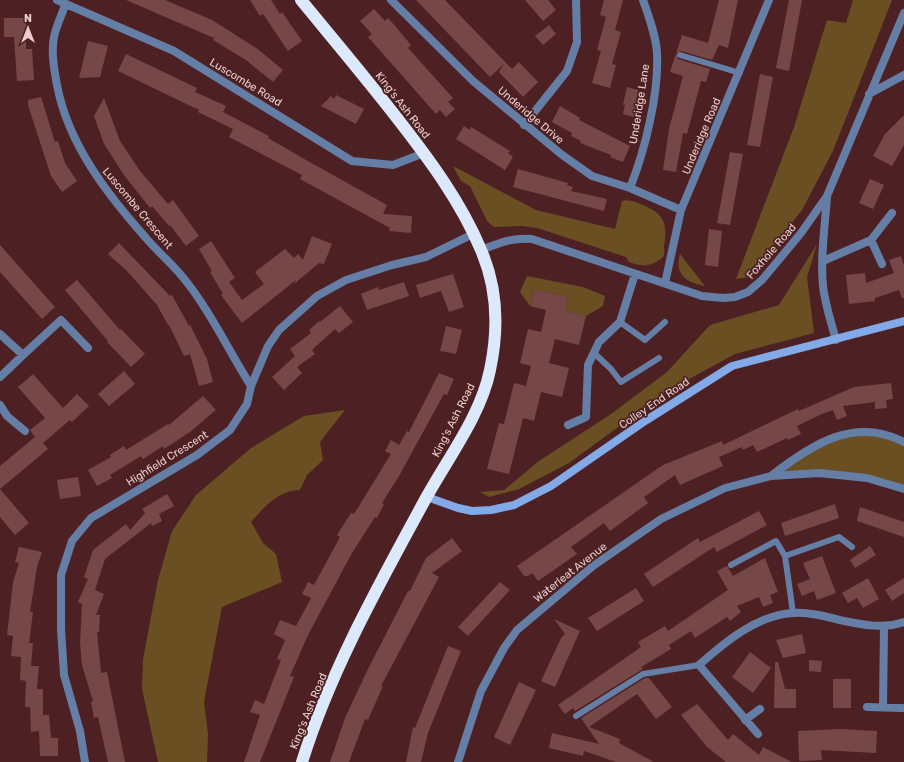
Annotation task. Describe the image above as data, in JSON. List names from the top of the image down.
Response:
{
  "streets": {
    "highway": ["King's Ash Road"],
    "street": [
      "Luscombe Road",
      "Underidge Lane",
      "Underidge Drive",
      "Underidge Road",
      "Luscombe Crescent",
      "Foxhole Road",
      "Colley End Road",
      "Highfield Crescent",
      "Waterleat Avenue"
    ]
  },
  "crossings": [
    ["Luscombe Road", "King's Ash Road"],
    ["Luscombe Road", "Luscombe Crescent"],
    ["Underidge Lane", "Underidge Drive"],
    ["King's Ash Road", "Foxhole Road"],
    ["King's Ash Road", "Colley End Road"],
    ["King's Ash Road", "Highfield Crescent"],
    ["Underidge Drive", "Underidge Road"],
    ["Underidge Road", "Foxhole Road"],
    ["Luscombe Crescent", "Highfield Crescent"]
  ],
  "north": "top"
}
